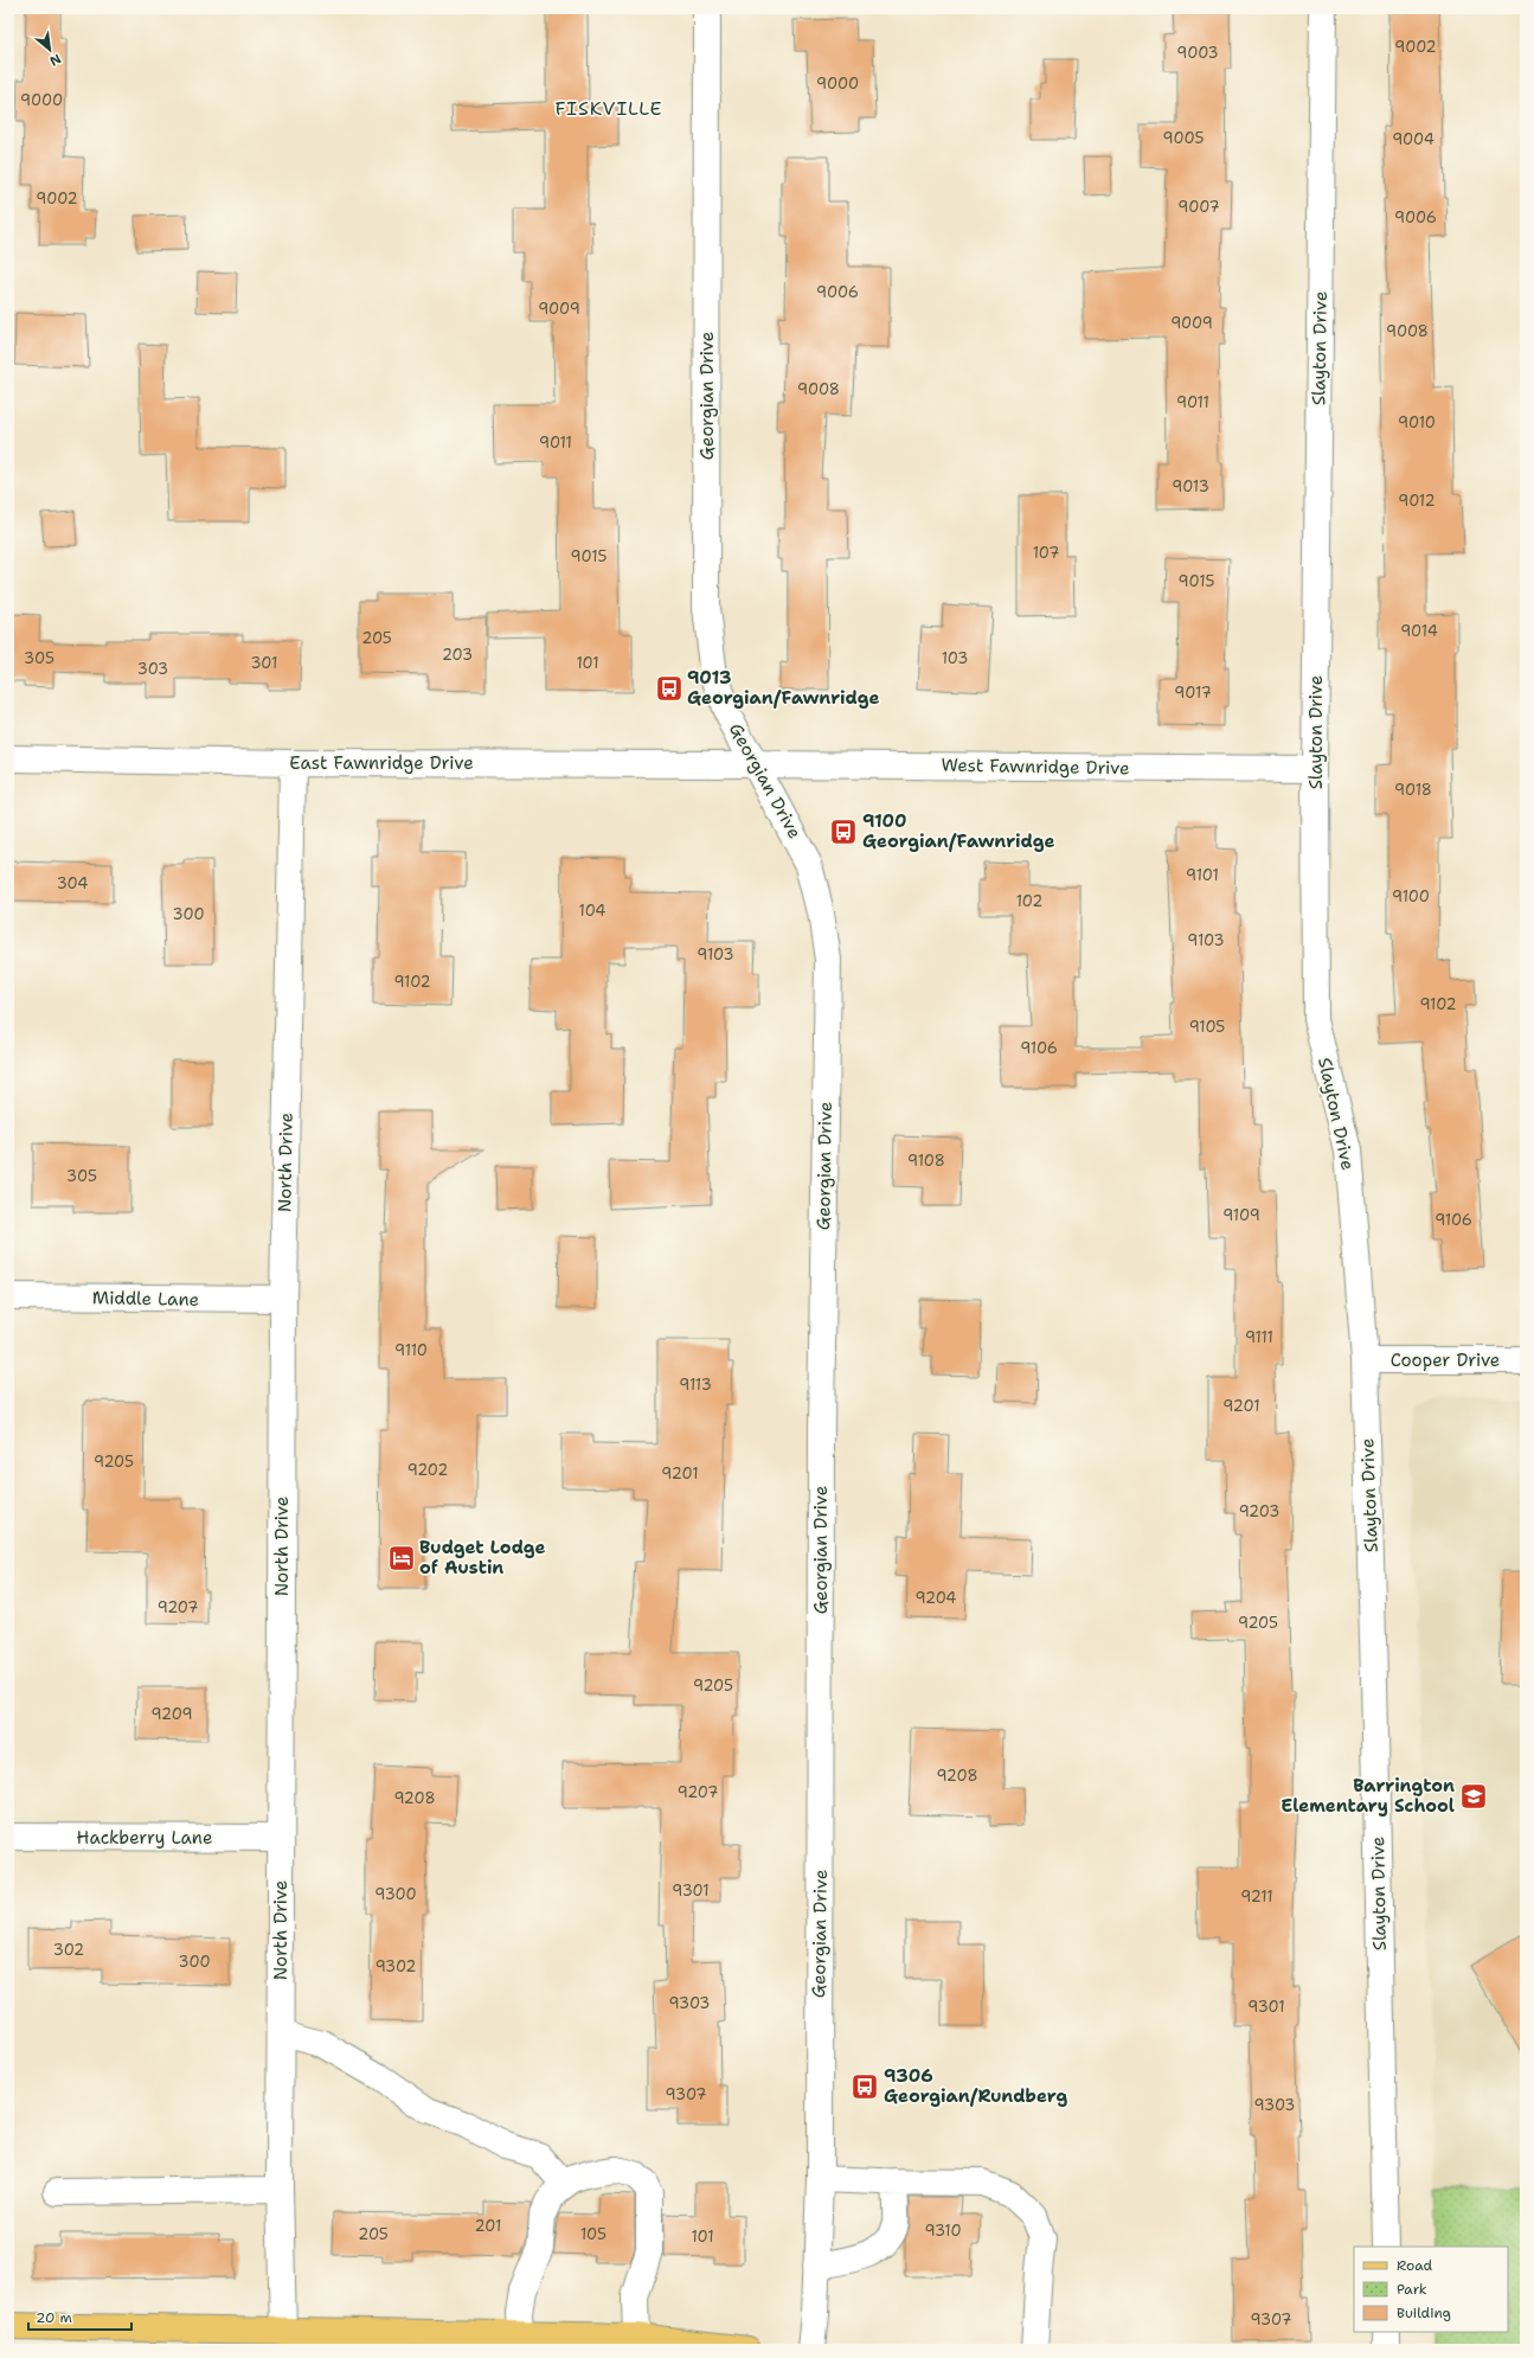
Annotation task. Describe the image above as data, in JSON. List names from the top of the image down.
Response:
{
  "streets": {
    "street": [
      "Slayton Drive",
      "Georgian Drive",
      "East Fawnridge Drive",
      "West Fawnridge Drive",
      "North Drive",
      "Middle Lane",
      "Cooper Drive",
      "Hackberry Lane"
    ]
  },
  "crossings": [
    ["Slayton Drive", "West Fawnridge Drive"],
    ["Slayton Drive", "Cooper Drive"],
    ["Georgian Drive", "East Fawnridge Drive"],
    ["Georgian Drive", "West Fawnridge Drive"],
    ["East Fawnridge Drive", "West Fawnridge Drive"],
    ["East Fawnridge Drive", "North Drive"],
    ["North Drive", "Middle Lane"],
    ["North Drive", "Hackberry Lane"]
  ],
  "districts": ["FISKVILLE"],
  "places": {
    "bus stop": ["9013 Georgian/Fawnridge", "9100 Georgian/Fawnridge", "9306 Georgian/Rundberg"],
    "hotel": ["Budget Lodge of Austin"],
    "school or university": ["Barrington Elementary School"]
  },
  "house_numbers": [
    "9002",
    "9003",
    "9000",
    "9000",
    "9005",
    "9004",
    "9002",
    "9007",
    "9006",
    "9006",
    "9009",
    "9009",
    "9008",
    "9008",
    "9011",
    "9010",
    "9011",
    "9013",
    "9012",
    "107",
    "9015",
    "9015",
    "9014",
    "205",
    "203",
    "305",
    "103",
    "301",
    "101",
    "303",
    "9017",
    "9018",
    "9101",
    "304",
    "9100",
    "102",
    "104",
    "300",
    "9103",
    "9103",
    "9102",
    "9102",
    "9105",
    "9106",
    "9108",
    "305",
    "9109",
    "9106",
    "9111",
    "9110",
    "9113",
    "9201",
    "9205",
    "9202",
    "9201",
    "9203",
    "9204",
    "9207",
    "9205",
    "9205",
    "9209",
    "9208",
    "9207",
    "9208",
    "9301",
    "9300",
    "9211",
    "302",
    "300",
    "9302",
    "9303",
    "9301",
    "9307",
    "9303",
    "201",
    "9310",
    "205",
    "105",
    "101",
    "9307"
  ],
  "legend": ["Road", "Park", "Building"],
  "scale_bar": "20 m",
  "north": "bottom right"
}
